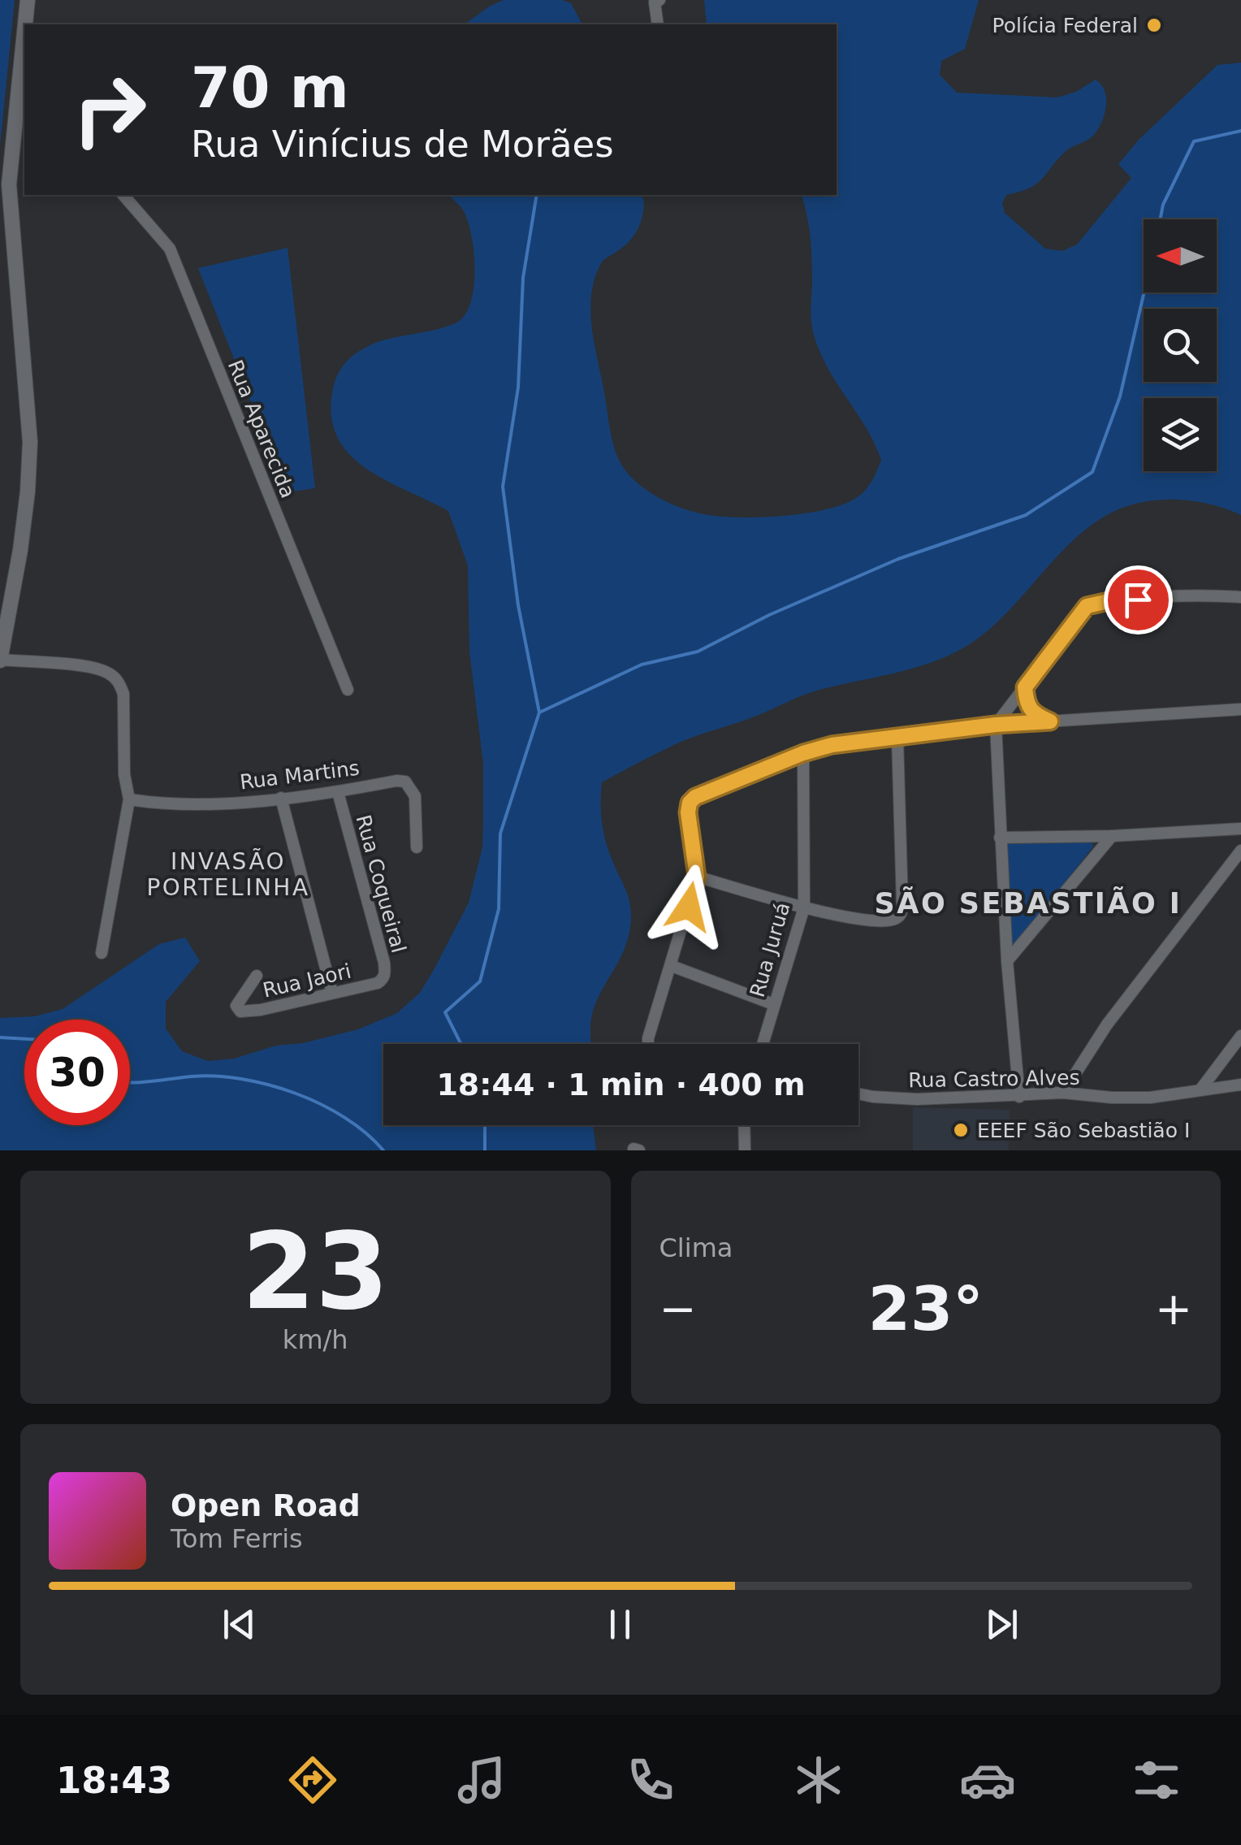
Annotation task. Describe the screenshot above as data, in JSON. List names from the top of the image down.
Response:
{
  "streets": {
    "street": [
      "Rua Aparecida",
      "Rua Martins",
      "Rua Coqueiral",
      "Rua Juruá",
      "Rua Jaori",
      "Rua Castro Alves"
    ]
  },
  "crossings": [
    ["Rua Martins", "Rua Coqueiral"],
    ["Rua Coqueiral", "Rua Jaori"]
  ],
  "districts": ["INVASÃO PORTELINHA", "SÃO SEBASTIÃO I"],
  "places": ["Polícia Federal", "EEEF São Sebastião I"],
  "north": "left",
  "page": {
    "turn": ["70 m", "Rua Vinícius de Morães"],
    "limit": "30",
    "trip": "18:44 · 1 min · 400 m",
    "tile": [
      ["23", "km/h"],
      "Clima"
    ],
    "heat": ["−", "23°", "+"],
    "song": ["Open Road", "Tom Ferris"],
    "tabs": "18:43"
  }
}
